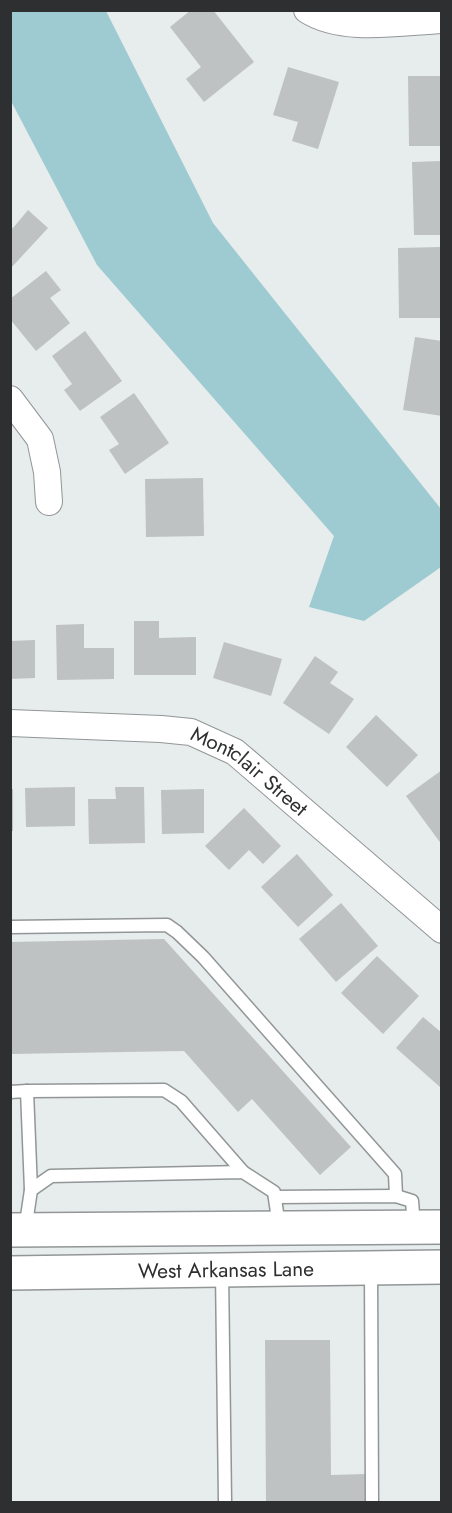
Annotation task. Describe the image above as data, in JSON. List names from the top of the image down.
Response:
{
  "streets": {
    "main road": ["West Arkansas Lane"],
    "street": ["Montclair Street"]
  }
}
